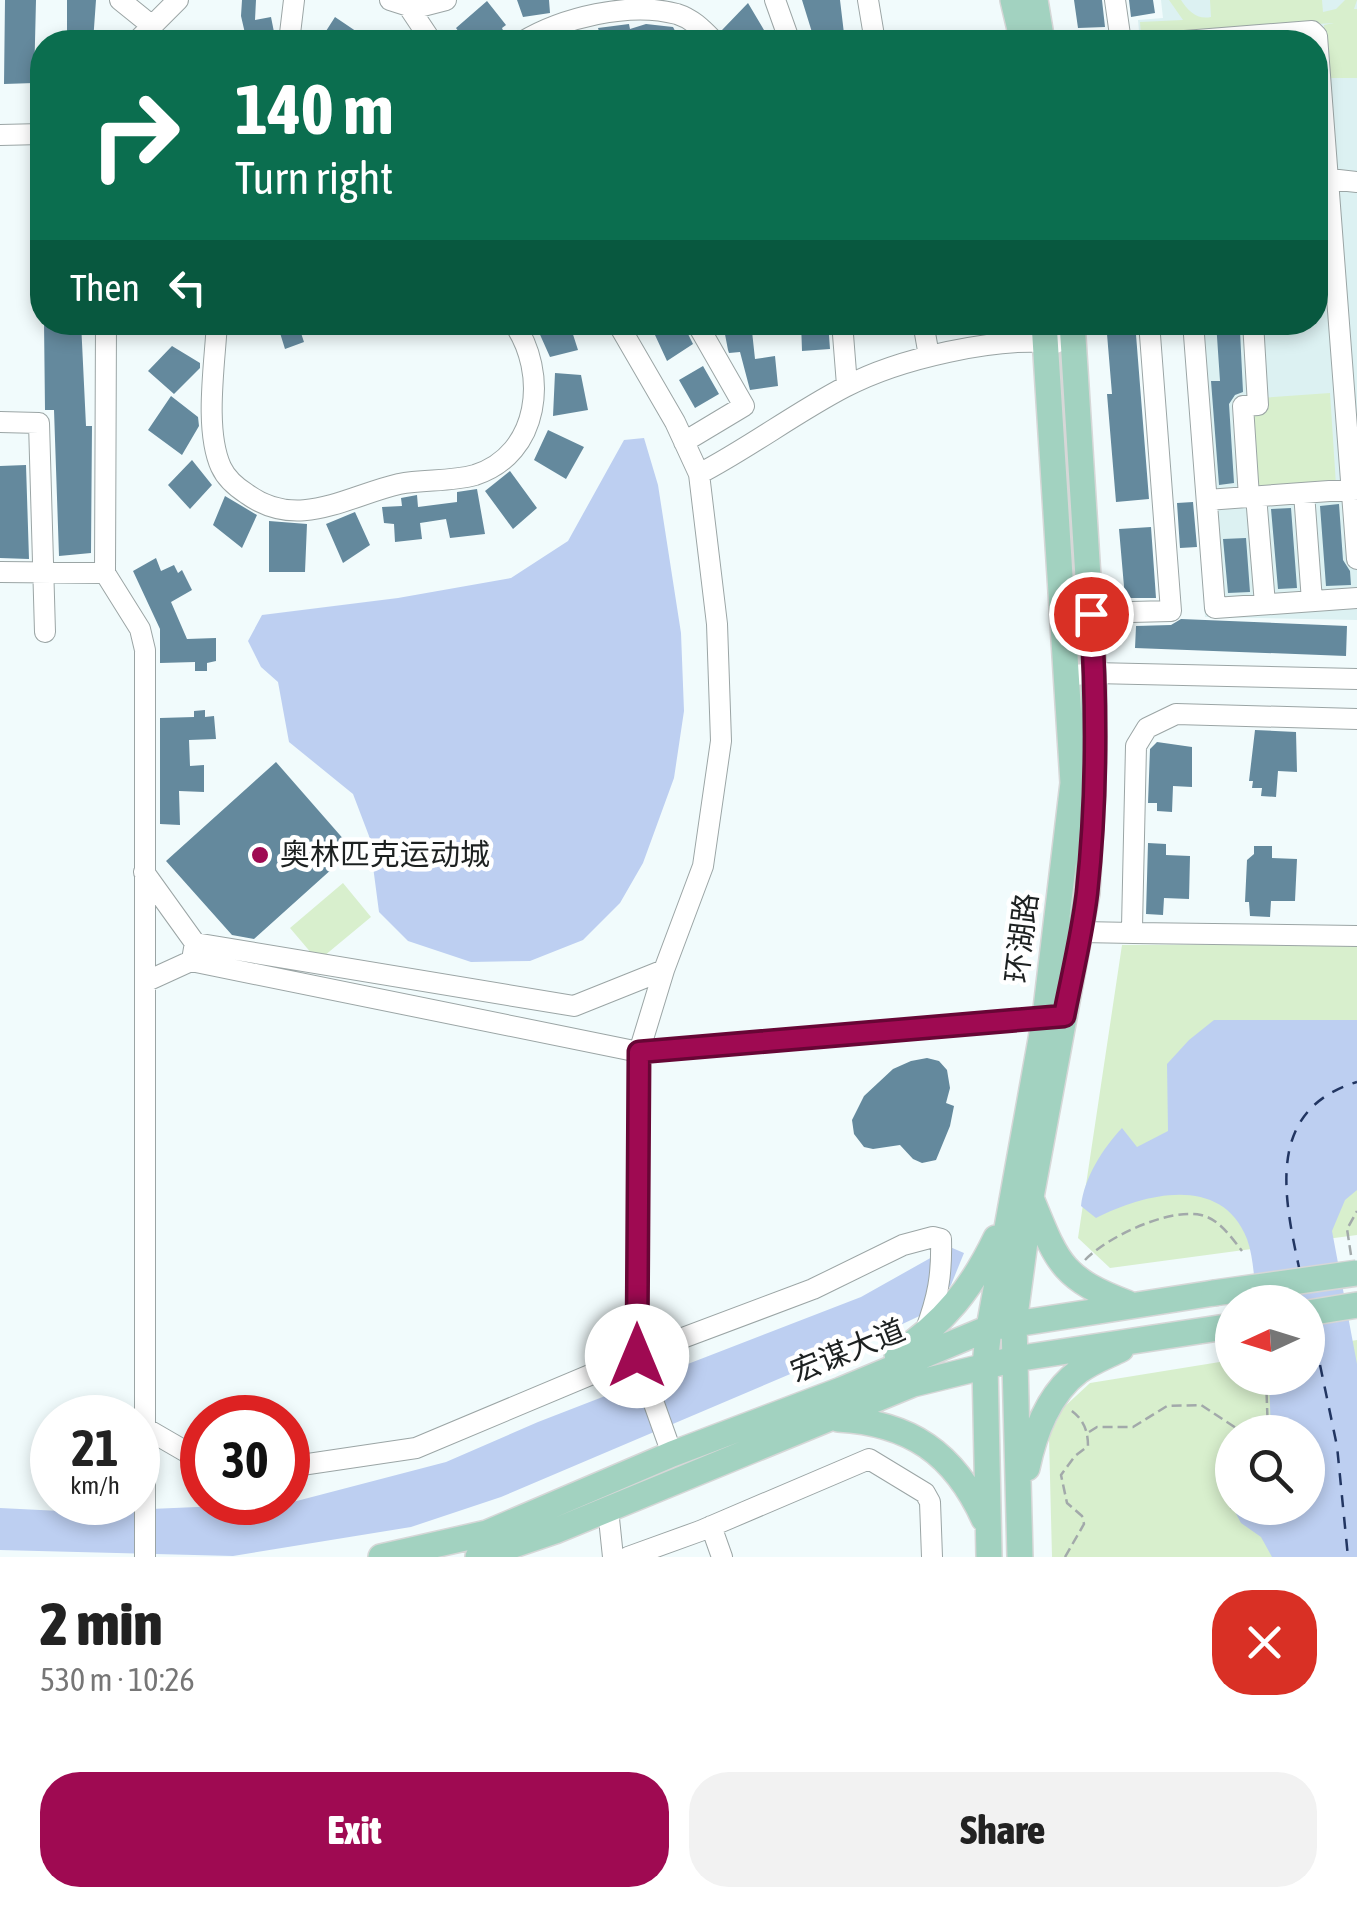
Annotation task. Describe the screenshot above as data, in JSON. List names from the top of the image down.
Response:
{
  "streets": {
    "main road": ["环湖路", "宏谋大道"]
  },
  "crossings": [
    ["环湖路", "宏谋大道"]
  ],
  "places": ["奥林匹克运动城"],
  "north": "left",
  "page": {
    "turn": ["140 m", "Turn right"],
    "then": "Then",
    "speed": "21 km/h",
    "limit": "30",
    "heading": ["2 min", "530 m · 10:26"],
    "buttons": ["Exit", "Share"]
  }
}
